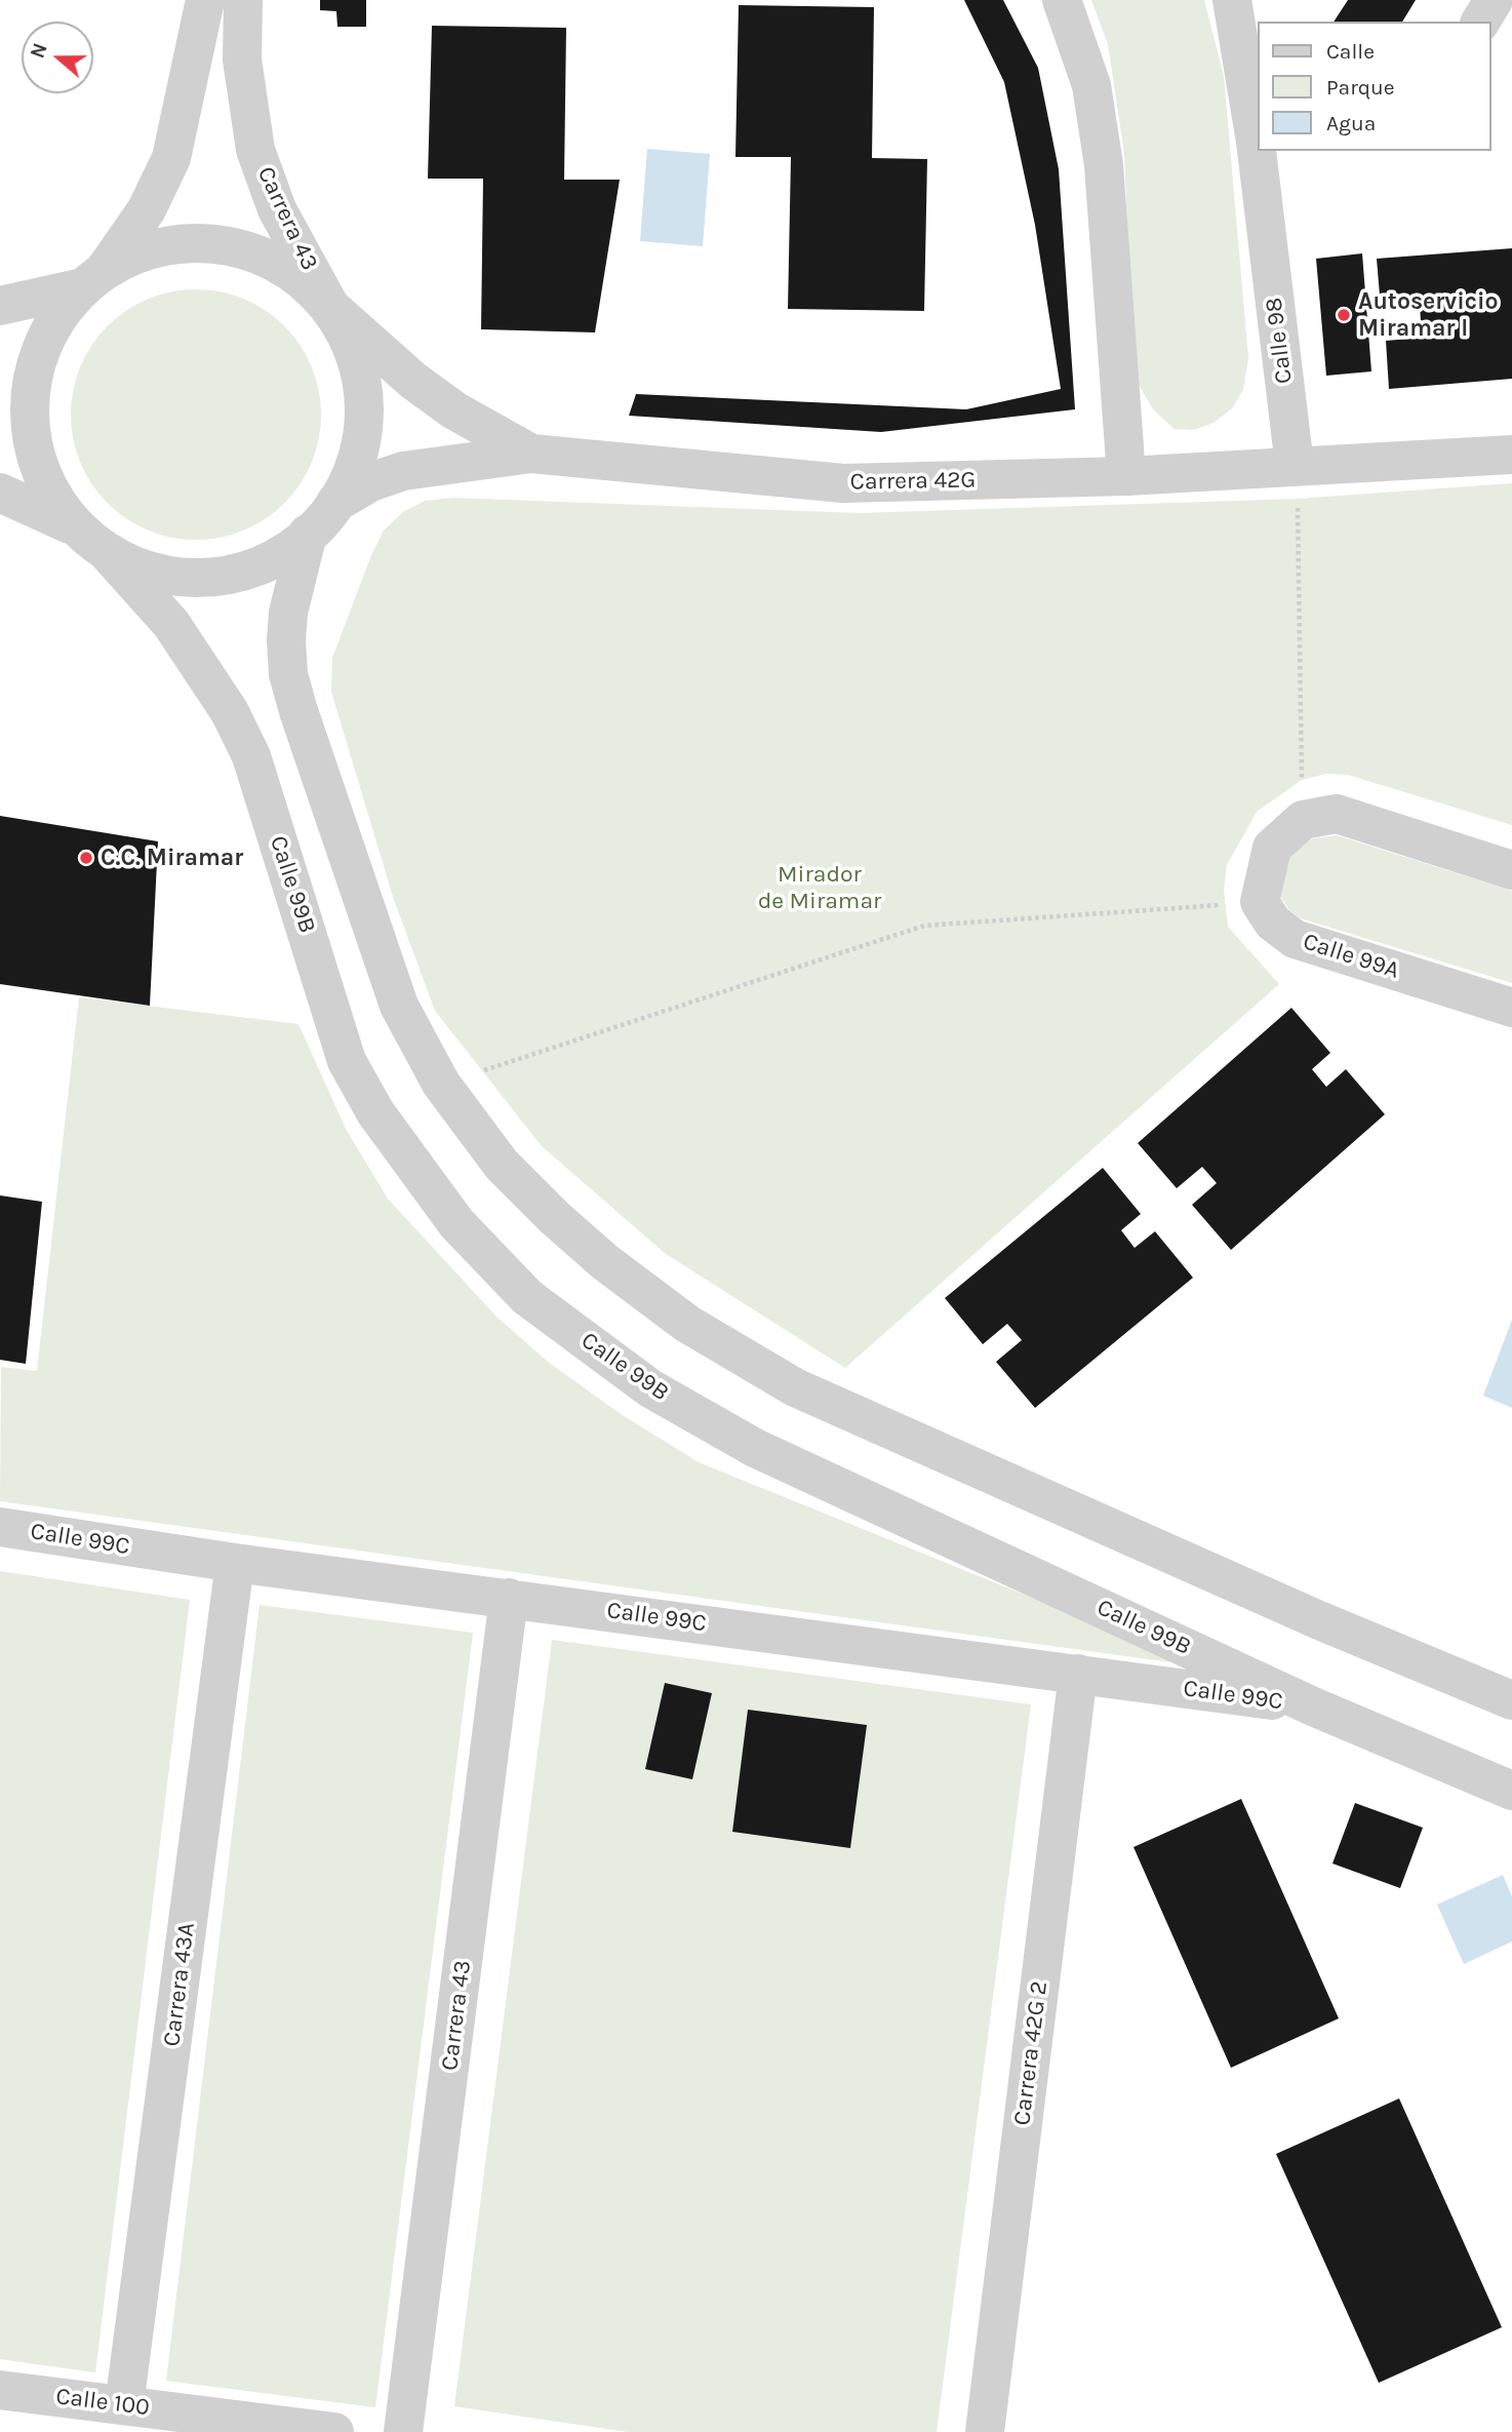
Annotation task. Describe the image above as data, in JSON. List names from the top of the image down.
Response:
{
  "streets": {
    "street": [
      "Carrera 43",
      "Calle 98",
      "Carrera 42G",
      "Calle 99B",
      "Calle 99A",
      "Calle 99C",
      "Carrera 43A",
      "Carrera 42G 2",
      "Calle 100"
    ]
  },
  "crossings": [
    ["Carrera 43", "Carrera 42G"],
    ["Carrera 43", "Calle 99C"],
    ["Calle 98", "Carrera 42G"],
    ["Calle 99B", "Calle 99C"],
    ["Calle 99C", "Carrera 43A"],
    ["Calle 99C", "Carrera 42G 2"],
    ["Carrera 43A", "Calle 100"]
  ],
  "parks": ["Mirador de Miramar"],
  "places": ["Autoservicio Miramar I", "C.C. Miramar"],
  "legend": ["Calle", "Parque", "Agua"],
  "north": "left"
}
